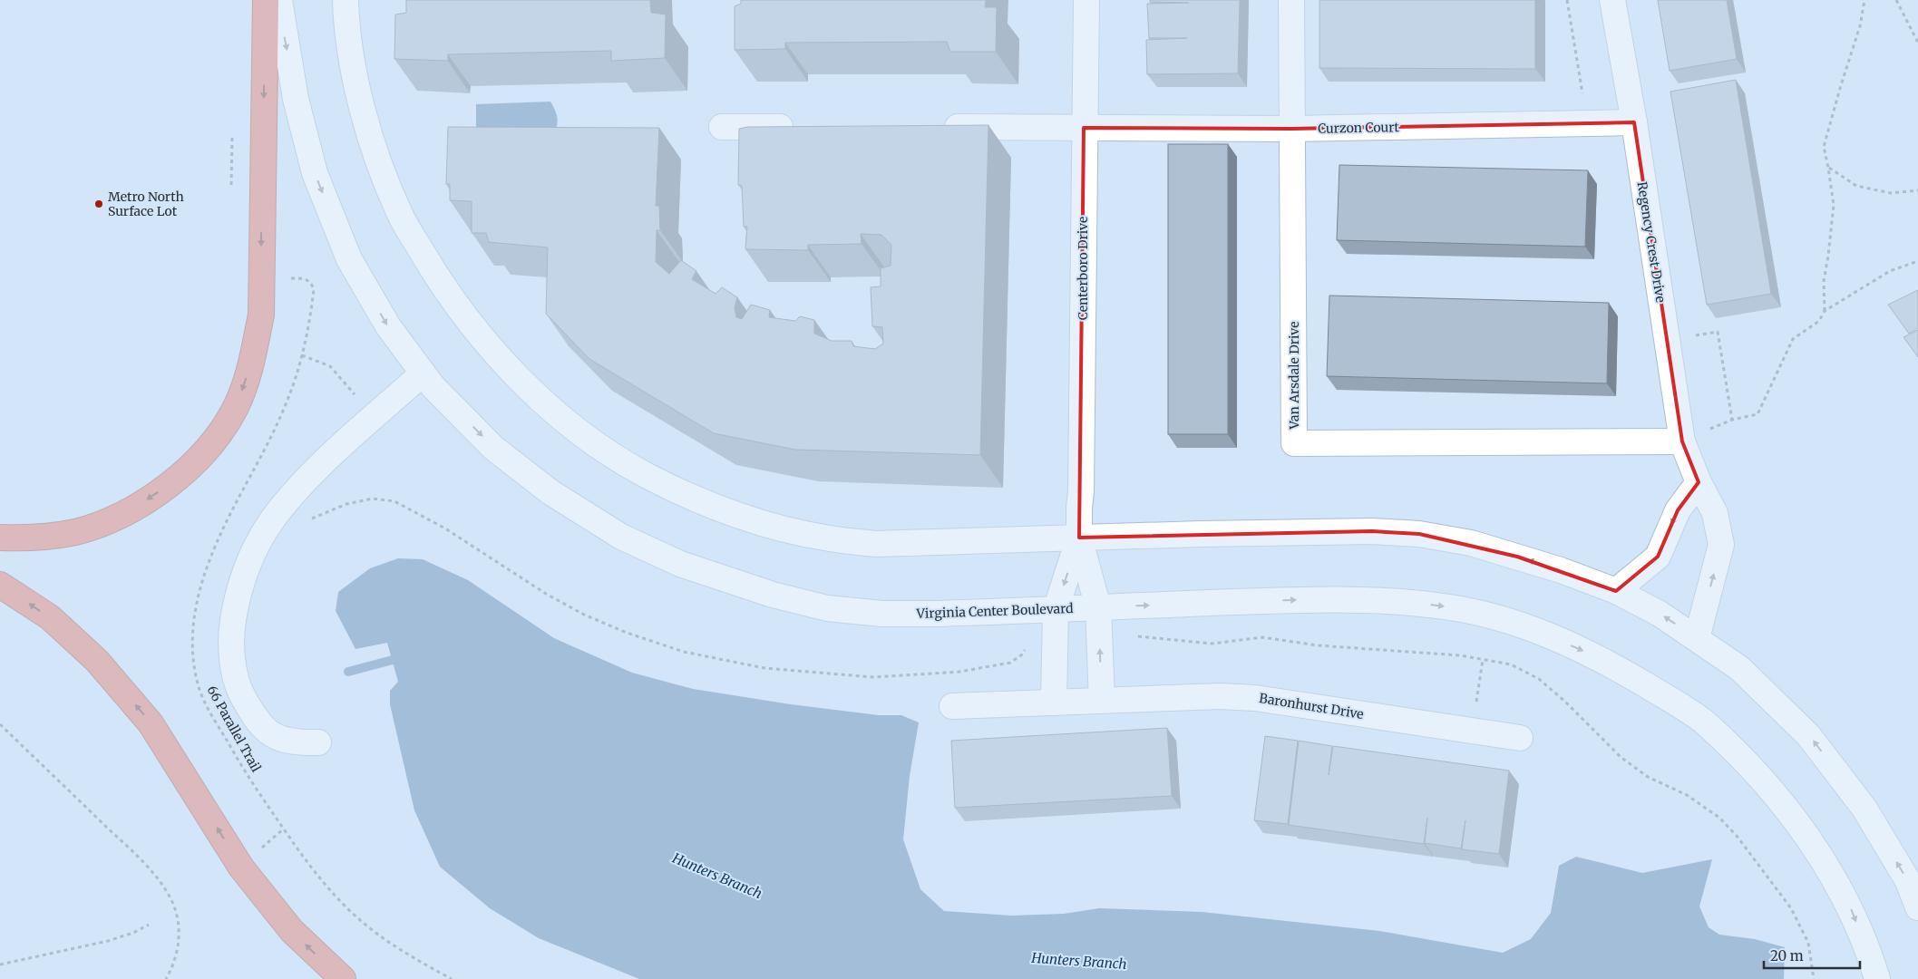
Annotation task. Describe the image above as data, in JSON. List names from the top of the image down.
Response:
{
  "streets": {
    "street": [
      "Curzon Court",
      "Regency Crest Drive",
      "Centerboro Drive",
      "Van Arsdale Drive",
      "Virginia Center Boulevard",
      "Baronhurst Drive"
    ],
    "path": ["66 Parallel Trail"]
  },
  "crossings": [
    ["Curzon Court", "Regency Crest Drive"],
    ["Curzon Court", "Centerboro Drive"],
    ["Curzon Court", "Van Arsdale Drive"],
    ["Regency Crest Drive", "Van Arsdale Drive"]
  ],
  "one_way": ["Virginia Center Boulevard"],
  "water": ["Hunters Branch"],
  "places": ["Metro North Surface Lot"],
  "scale_bar": "20 m"
}
